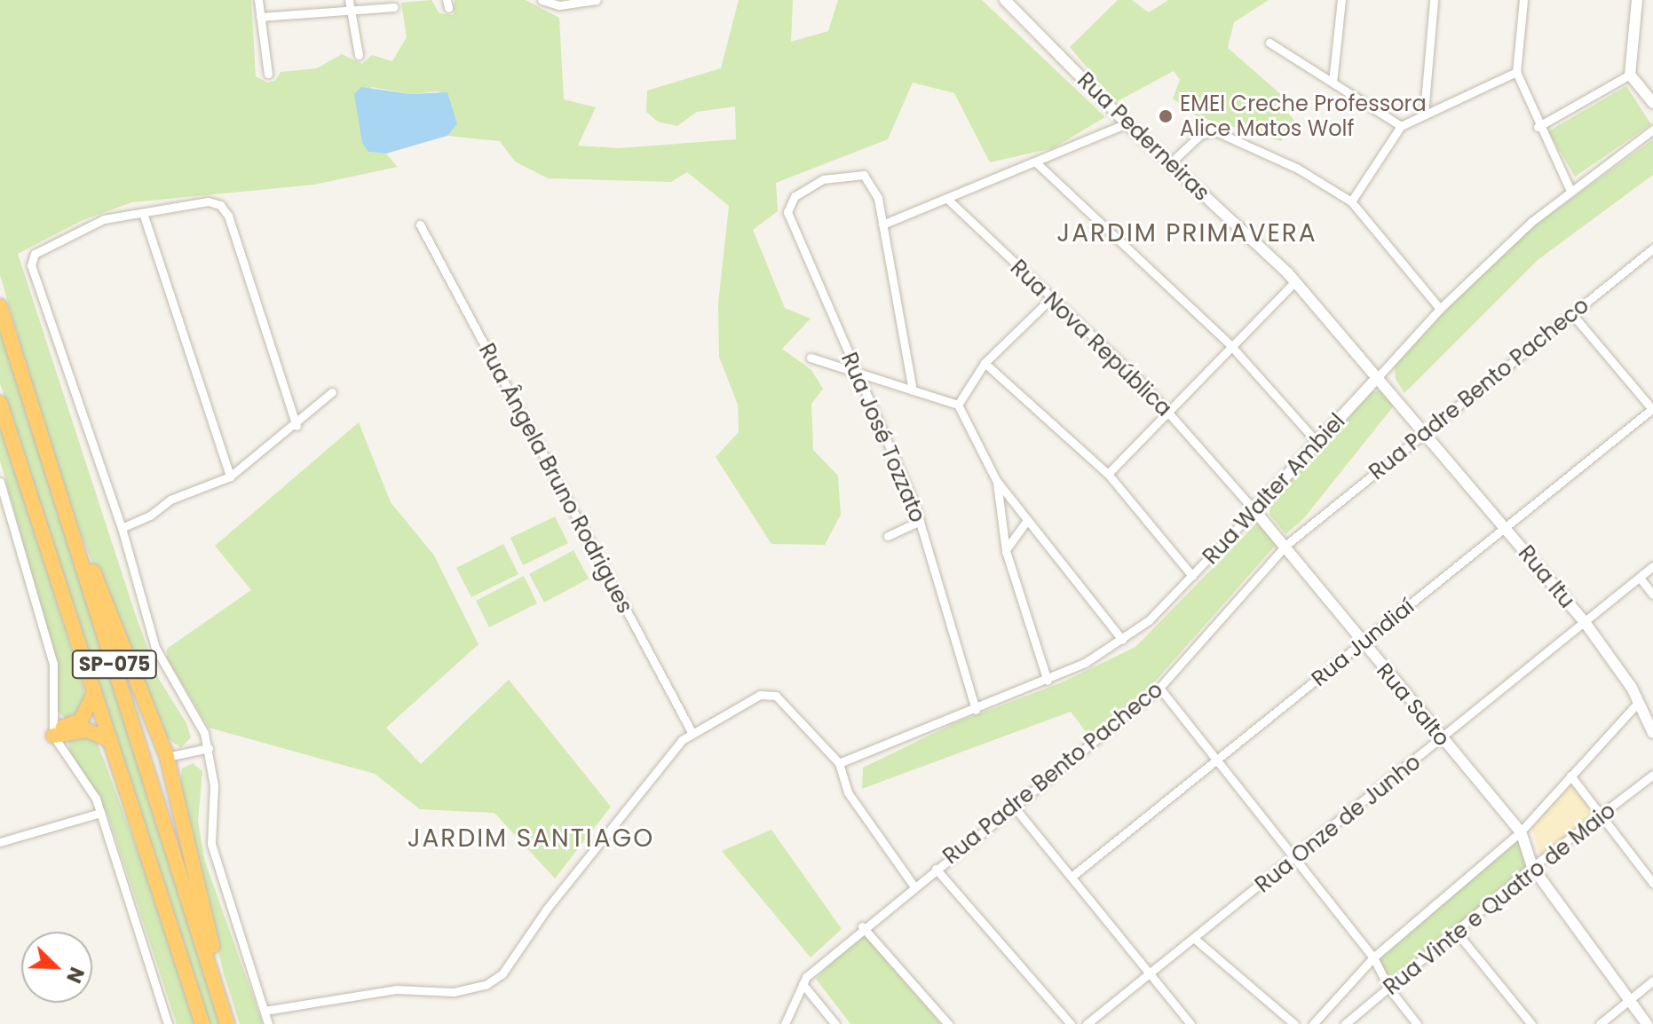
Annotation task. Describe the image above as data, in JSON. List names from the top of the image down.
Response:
{
  "streets": {
    "highway": ["SP-075"],
    "street": [
      "Rua Pederneiras",
      "Rua Nova República",
      "Rua Padre Bento Pacheco",
      "Rua José Tozzato",
      "Rua Ângela Bruno Rodrigues",
      "Rua Walter Ambiel",
      "Rua Itu",
      "Rua Jundiaí",
      "Rua Salto",
      "Rua Onze de Junho",
      "Rua Vinte e Quatro de Maio"
    ]
  },
  "crossings": [
    ["Rua Pederneiras", "Rua Padre Bento Pacheco"],
    ["Rua Pederneiras", "Rua Walter Ambiel"],
    ["Rua Pederneiras", "Rua Itu"],
    ["Rua Nova República", "Rua Padre Bento Pacheco"],
    ["Rua Nova República", "Rua Walter Ambiel"],
    ["Rua Nova República", "Rua Salto"],
    ["Rua Padre Bento Pacheco", "Rua Itu"],
    ["Rua Padre Bento Pacheco", "Rua Salto"],
    ["Rua José Tozzato", "Rua Walter Ambiel"],
    ["Rua Itu", "Rua Jundiaí"],
    ["Rua Itu", "Rua Onze de Junho"],
    ["Rua Itu", "Rua Vinte e Quatro de Maio"],
    ["Rua Jundiaí", "Rua Salto"],
    ["Rua Salto", "Rua Onze de Junho"],
    ["Rua Salto", "Rua Vinte e Quatro de Maio"]
  ],
  "districts": ["JARDIM PRIMAVERA", "JARDIM SANTIAGO"],
  "places": ["EMEI Creche Professora Alice Matos Wolf"],
  "north": "bottom right"
}
